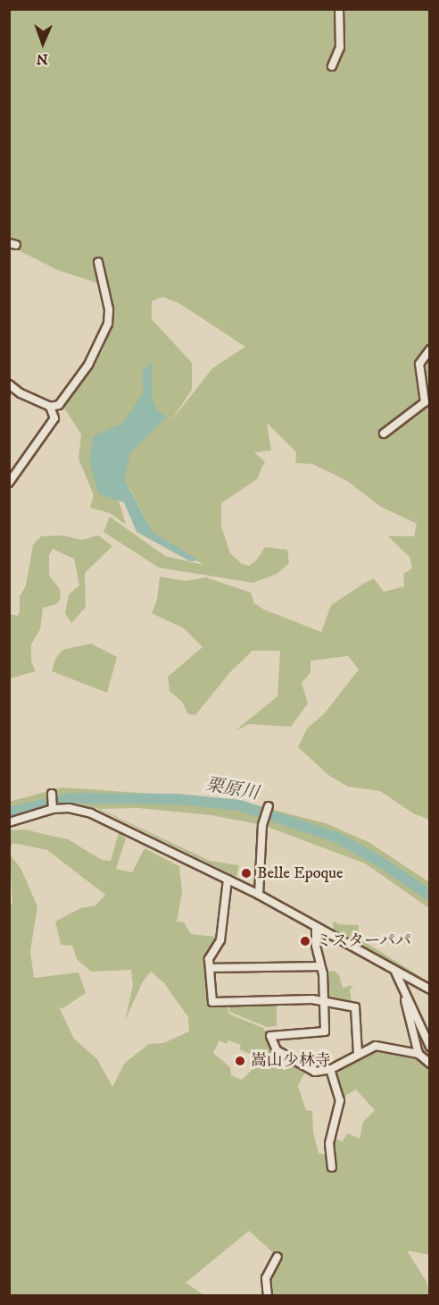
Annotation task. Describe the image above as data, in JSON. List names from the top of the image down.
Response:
{
  "water": ["栗原川"],
  "places": ["Belle Epoque", "ミスターパパ", "嵩山少林寺"],
  "north": "bottom"
}
